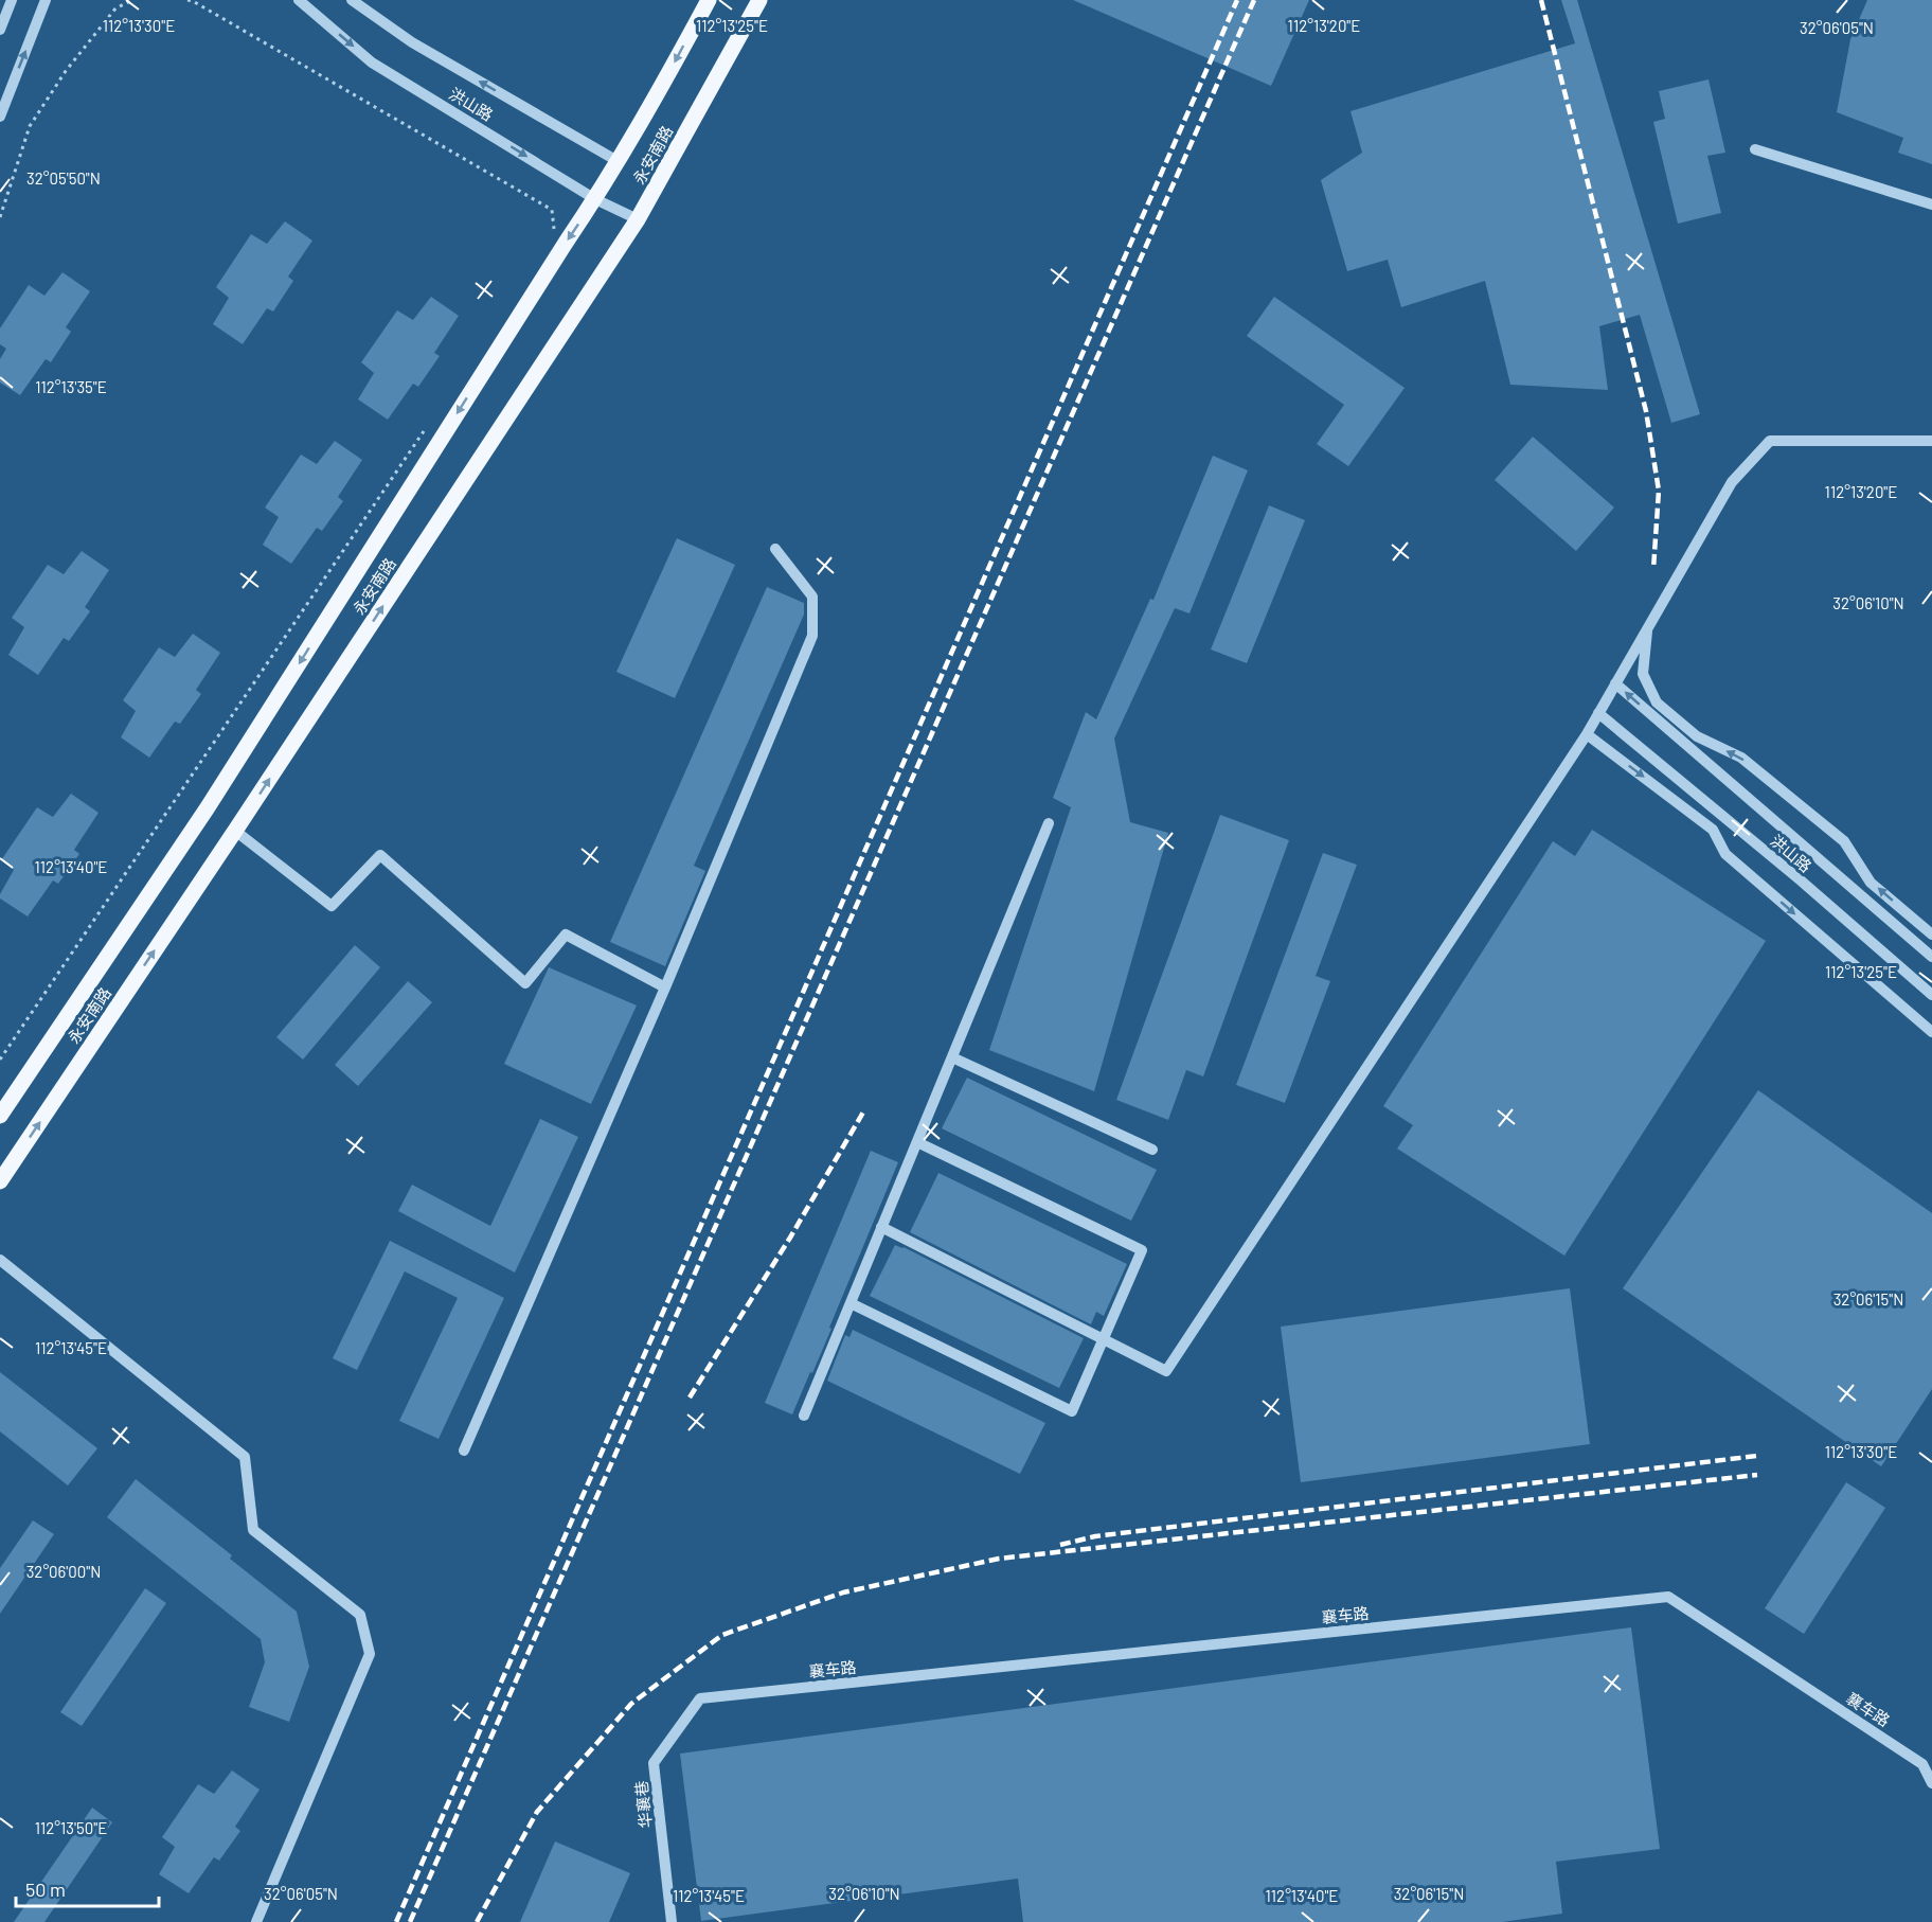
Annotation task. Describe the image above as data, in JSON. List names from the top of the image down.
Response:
{
  "streets": {
    "main road": ["永安南路"],
    "street": ["洪山路", "襄车路", "华襄巷"]
  },
  "crossings": [
    ["洪山路", "永安南路"],
    ["襄车路", "华襄巷"]
  ],
  "scale_bar": "50 m",
  "coordinates": [
    "112°13'20\"E",
    "112°13'30\"E",
    "112°13'25\"E",
    "32°06'05\"N",
    "32°05'50\"N",
    "112°13'35\"E",
    "32°06'10\"N",
    "112°13'40\"E",
    "32°06'15\"N",
    "112°13'45\"E",
    "32°06'00\"N",
    "112°13'50\"E"
  ]
}
